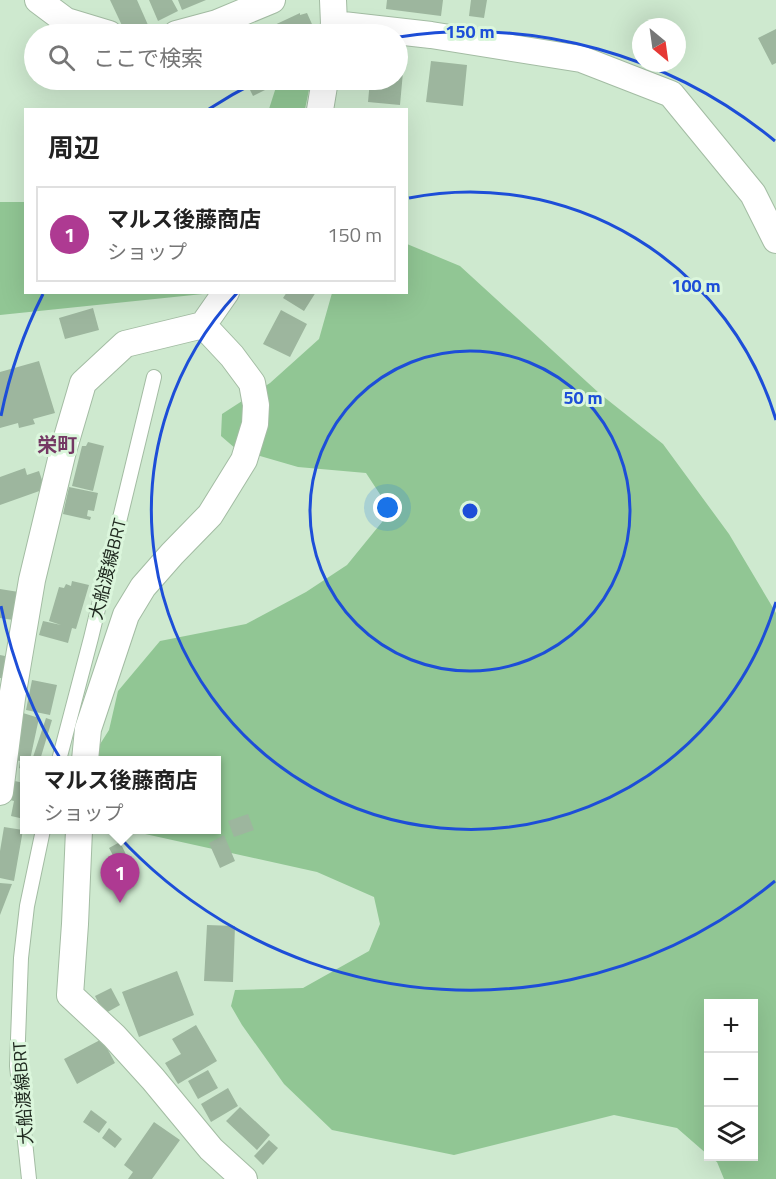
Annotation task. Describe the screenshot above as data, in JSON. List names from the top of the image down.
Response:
{
  "streets": {
    "lane": ["大船渡線BRT"]
  },
  "districts": ["栄町"],
  "north": "bottom right",
  "page": {
    "search": "ここで検索",
    "heading": "周辺",
    "list": [
      {
        "mark": "1",
        "name": "マルス後藤商店",
        "note": "ショップ",
        "value": "150 m"
      }
    ],
    "popup": ["マルス後藤商店", "ショップ"],
    "pins": "1",
    "map_buttons": ["+", "−"]
  },
  "rings": ["150 m", "100 m", "50 m"]
}
